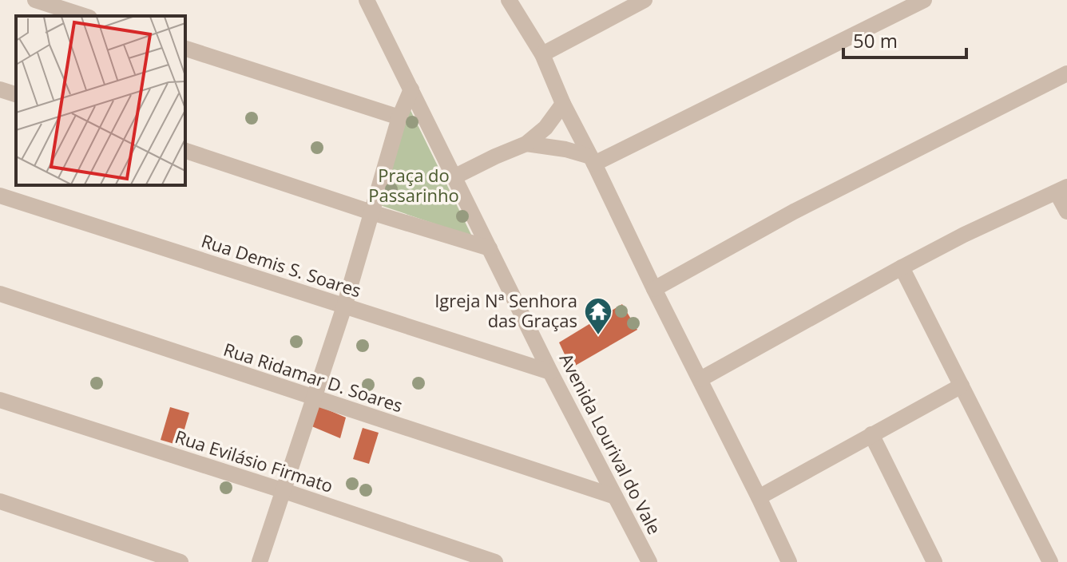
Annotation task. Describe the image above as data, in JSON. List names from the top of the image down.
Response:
{
  "streets": {
    "street": [
      "Rua Demis S. Soares",
      "Rua Ridamar D. Soares",
      "Avenida Lourival do Vale",
      "Rua Evilásio Firmato"
    ]
  },
  "crossings": [
    ["Rua Demis S. Soares", "Avenida Lourival do Vale"],
    ["Rua Ridamar D. Soares", "Avenida Lourival do Vale"]
  ],
  "parks": ["Praça do Passarinho"],
  "places": {
    "temple": ["Igreja Nª Senhora das Graças"]
  },
  "scale_bar": "50 m"
}
